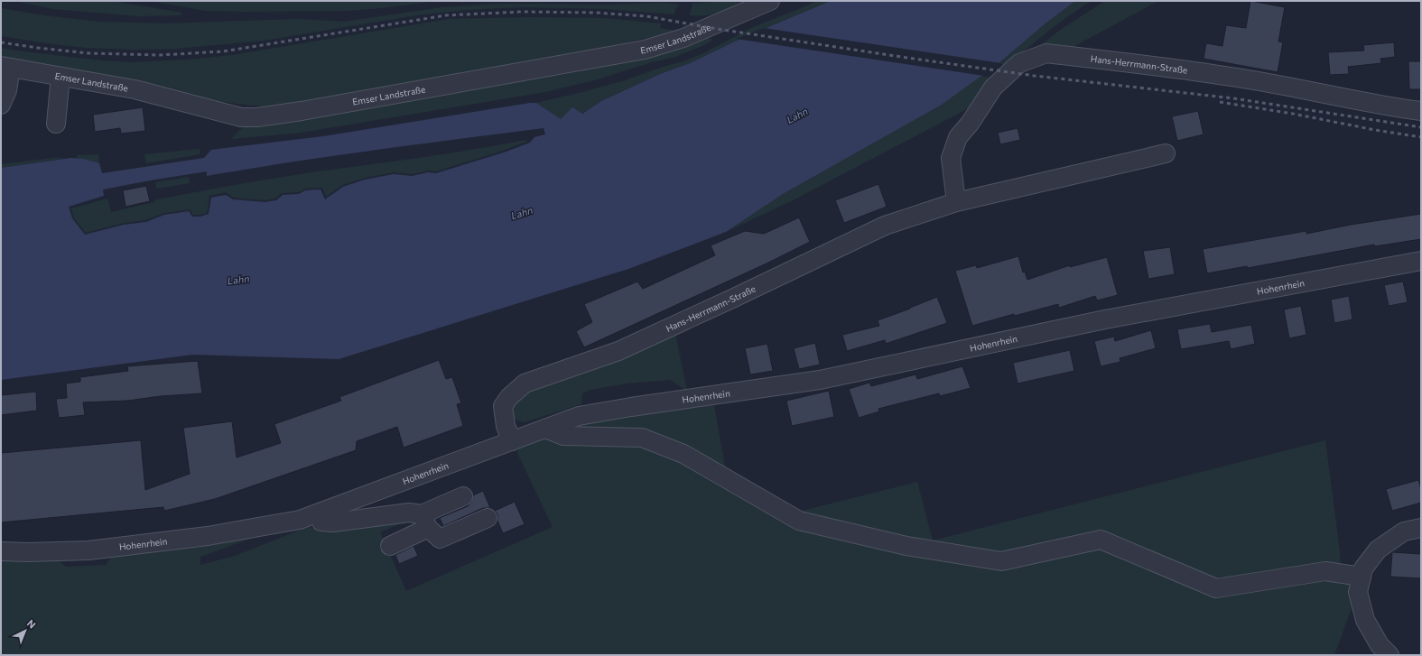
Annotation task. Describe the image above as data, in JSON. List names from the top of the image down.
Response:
{
  "streets": {
    "street": ["Emser Landstraße", "Hans-Herrmann-Straße", "Hohenrhein"]
  },
  "crossings": [
    ["Hans-Herrmann-Straße", "Hohenrhein"]
  ],
  "water": ["Lahn"],
  "north": "top right"
}
